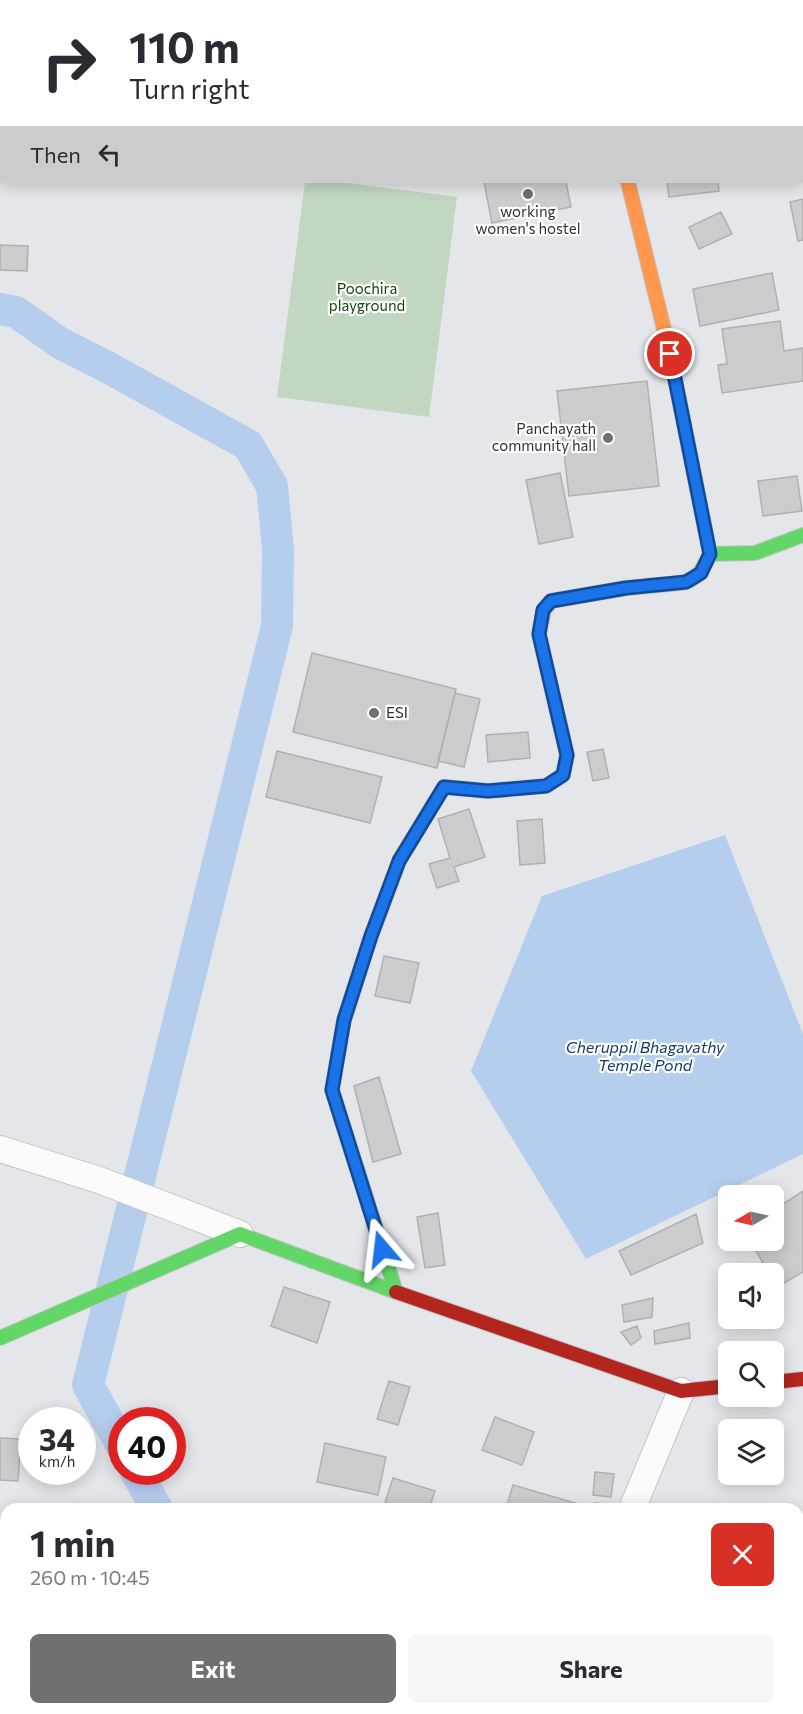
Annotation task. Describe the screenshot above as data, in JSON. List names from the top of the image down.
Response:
{
  "water": ["Cheruppil Bhagavathy Temple Pond"],
  "parks": ["Poochira playground"],
  "places": ["working women's hostel", "Panchayath community hall", "ESI"],
  "north": "left",
  "page": {
    "turn": ["110 m", "Turn right"],
    "then": "Then",
    "speed": "34 km/h",
    "limit": "40",
    "heading": ["1 min", "260 m · 10:45"],
    "buttons": ["Exit", "Share"]
  }
}
